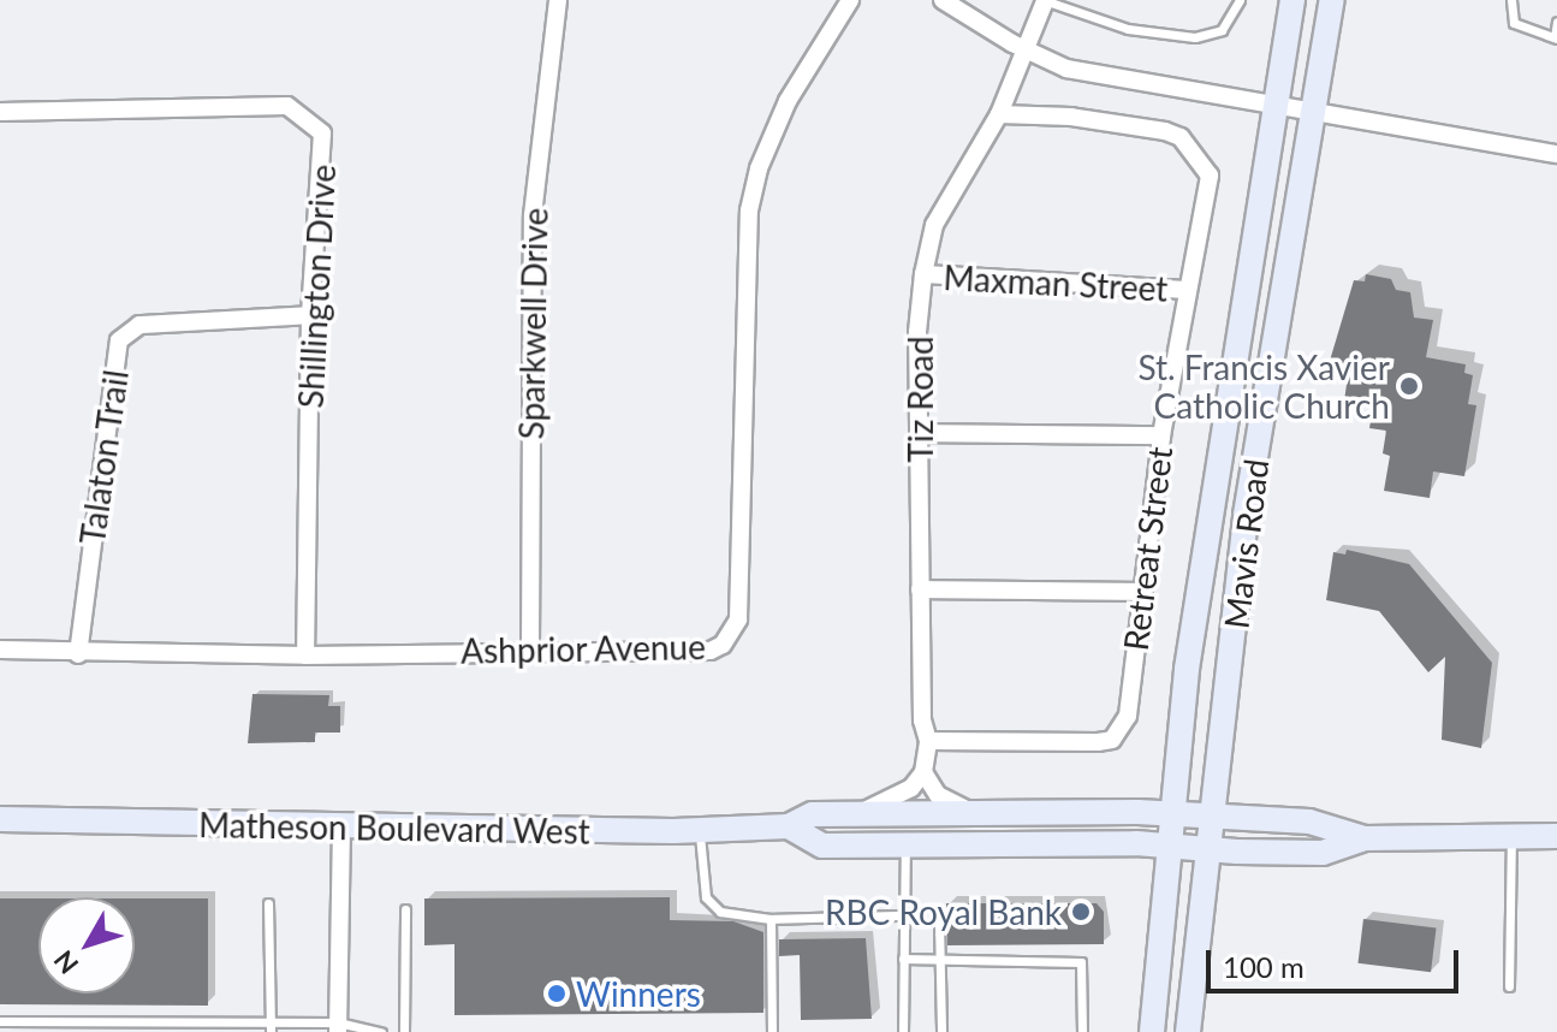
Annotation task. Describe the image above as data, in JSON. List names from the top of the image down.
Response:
{
  "streets": {
    "street": [
      "Maxman Street",
      "Shillington Drive",
      "Sparkwell Drive",
      "Tiz Road",
      "Talaton Trail",
      "Mavis Road",
      "Retreat Street",
      "Ashprior Avenue",
      "Matheson Boulevard West"
    ]
  },
  "crossings": [
    ["Maxman Street", "Tiz Road"],
    ["Maxman Street", "Retreat Street"],
    ["Shillington Drive", "Talaton Trail"],
    ["Shillington Drive", "Ashprior Avenue"],
    ["Sparkwell Drive", "Ashprior Avenue"],
    ["Tiz Road", "Retreat Street"],
    ["Talaton Trail", "Ashprior Avenue"],
    ["Mavis Road", "Matheson Boulevard West"]
  ],
  "places": ["St. Francis Xavier Catholic Church", "RBC Royal Bank", "Winners"],
  "scale_bar": "100 m",
  "north": "bottom left"
}
